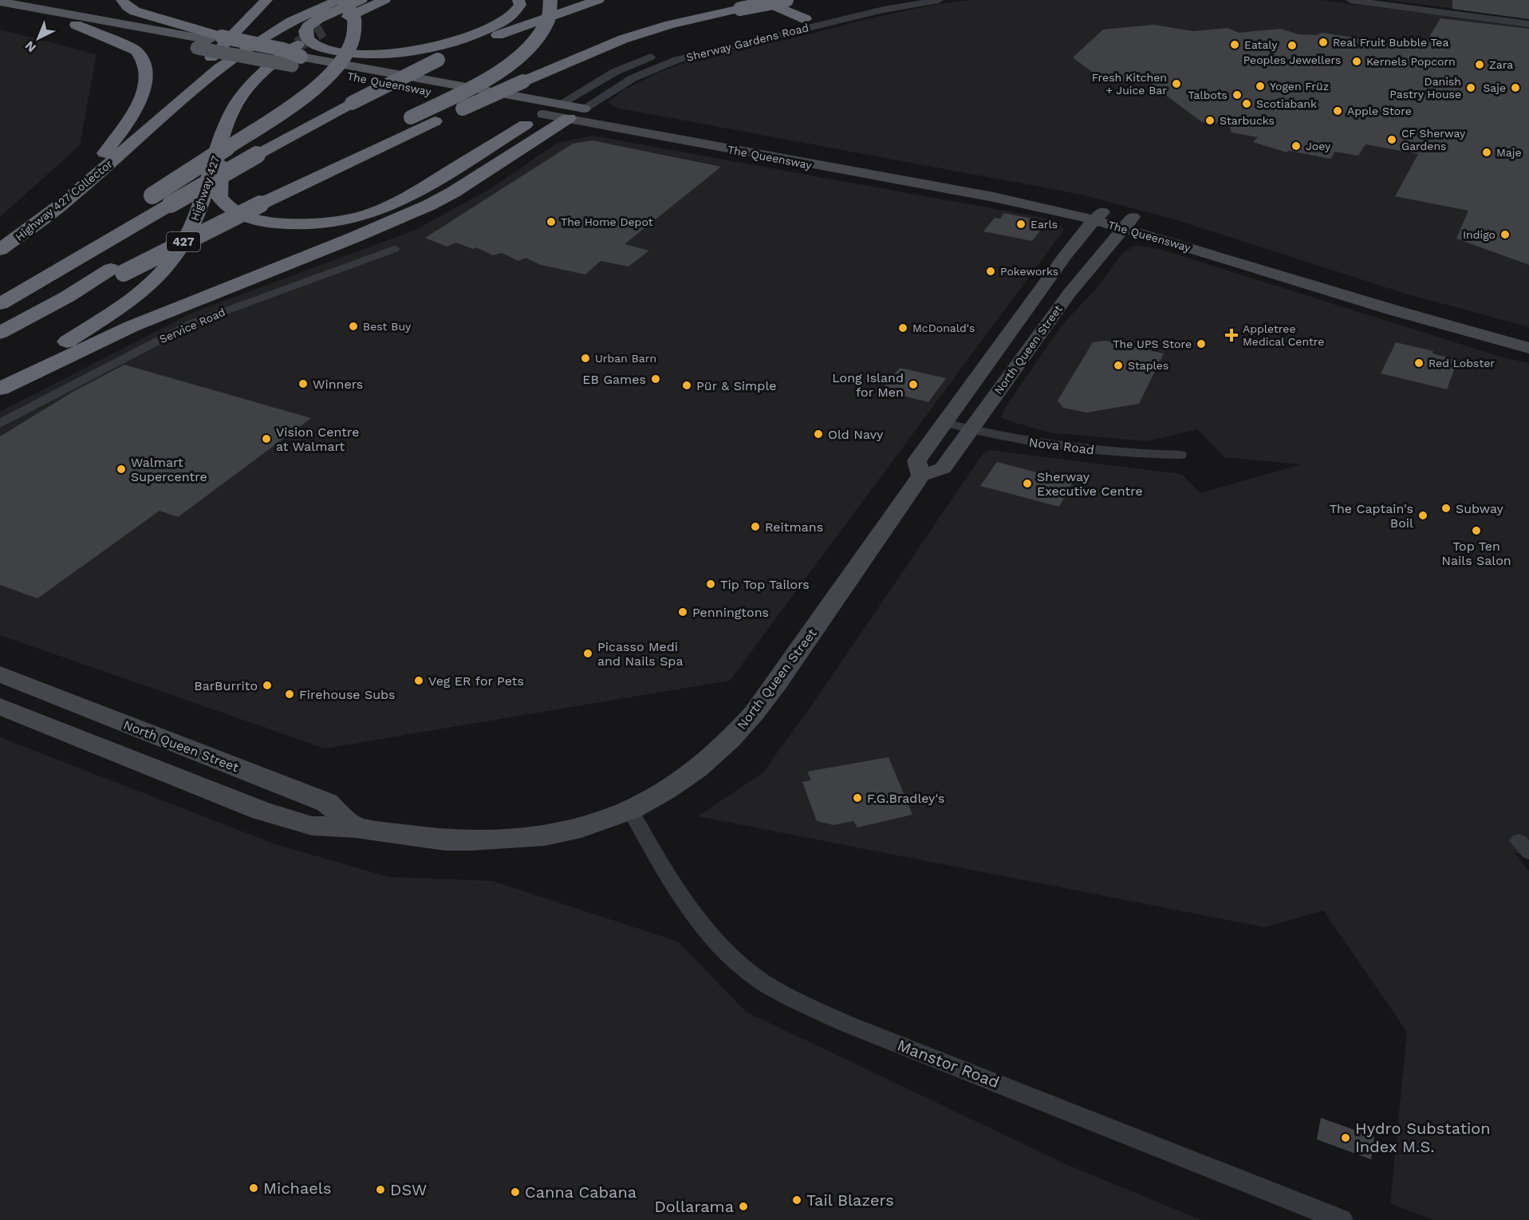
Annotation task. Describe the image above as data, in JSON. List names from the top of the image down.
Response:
{
  "streets": {
    "highway": ["Highway 427", "Highway 427 Collector", "427"],
    "main road": ["The Queensway", "North Queen Street"],
    "street": [
      "Sherway Gardens Road",
      "Service Road",
      "Nova Road",
      "Manstor Road"
    ]
  },
  "crossings": [
    ["Sherway Gardens Road", "The Queensway"],
    ["The Queensway", "Highway 427"],
    ["The Queensway", "North Queen Street"],
    ["North Queen Street", "Nova Road"],
    ["North Queen Street", "Manstor Road"]
  ],
  "places": {
    "other": [
      "Real Fruit Bubble Tea",
      "Eataly",
      "Peoples Jewellers",
      "Kernels Popcorn",
      "Zara",
      "Fresh Kitchen + Juice Bar",
      "Yogen Früz",
      "Danish Pastry House",
      "Saje",
      "Talbots",
      "Scotiabank",
      "Apple Store",
      "Starbucks",
      "CF Sherway Gardens",
      "Joey",
      "Maje",
      "The Home Depot",
      "Earls",
      "Indigo",
      "Pokeworks",
      "Best Buy",
      "McDonald's",
      "The UPS Store",
      "Urban Barn",
      "Red Lobster",
      "Staples",
      "EB Games",
      "Winners",
      "Long Island for Men",
      "Pür & Simple",
      "Old Navy",
      "Vision Centre at Walmart",
      "Walmart Supercentre",
      "Sherway Executive Centre",
      "Subway",
      "The Captain's Boil",
      "Reitmans",
      "Top Ten Nails Salon",
      "Tip Top Tailors",
      "Penningtons",
      "Picasso Medi and Nails Spa",
      "Veg ER for Pets",
      "BarBurrito",
      "Firehouse Subs",
      "F.G.Bradley's",
      "Hydro Substation Index M.S.",
      "Michaels",
      "DSW",
      "Canna Cabana",
      "Tail Blazers",
      "Dollarama"
    ],
    "health": ["Appletree Medical Centre"]
  },
  "north": "bottom left"
}
